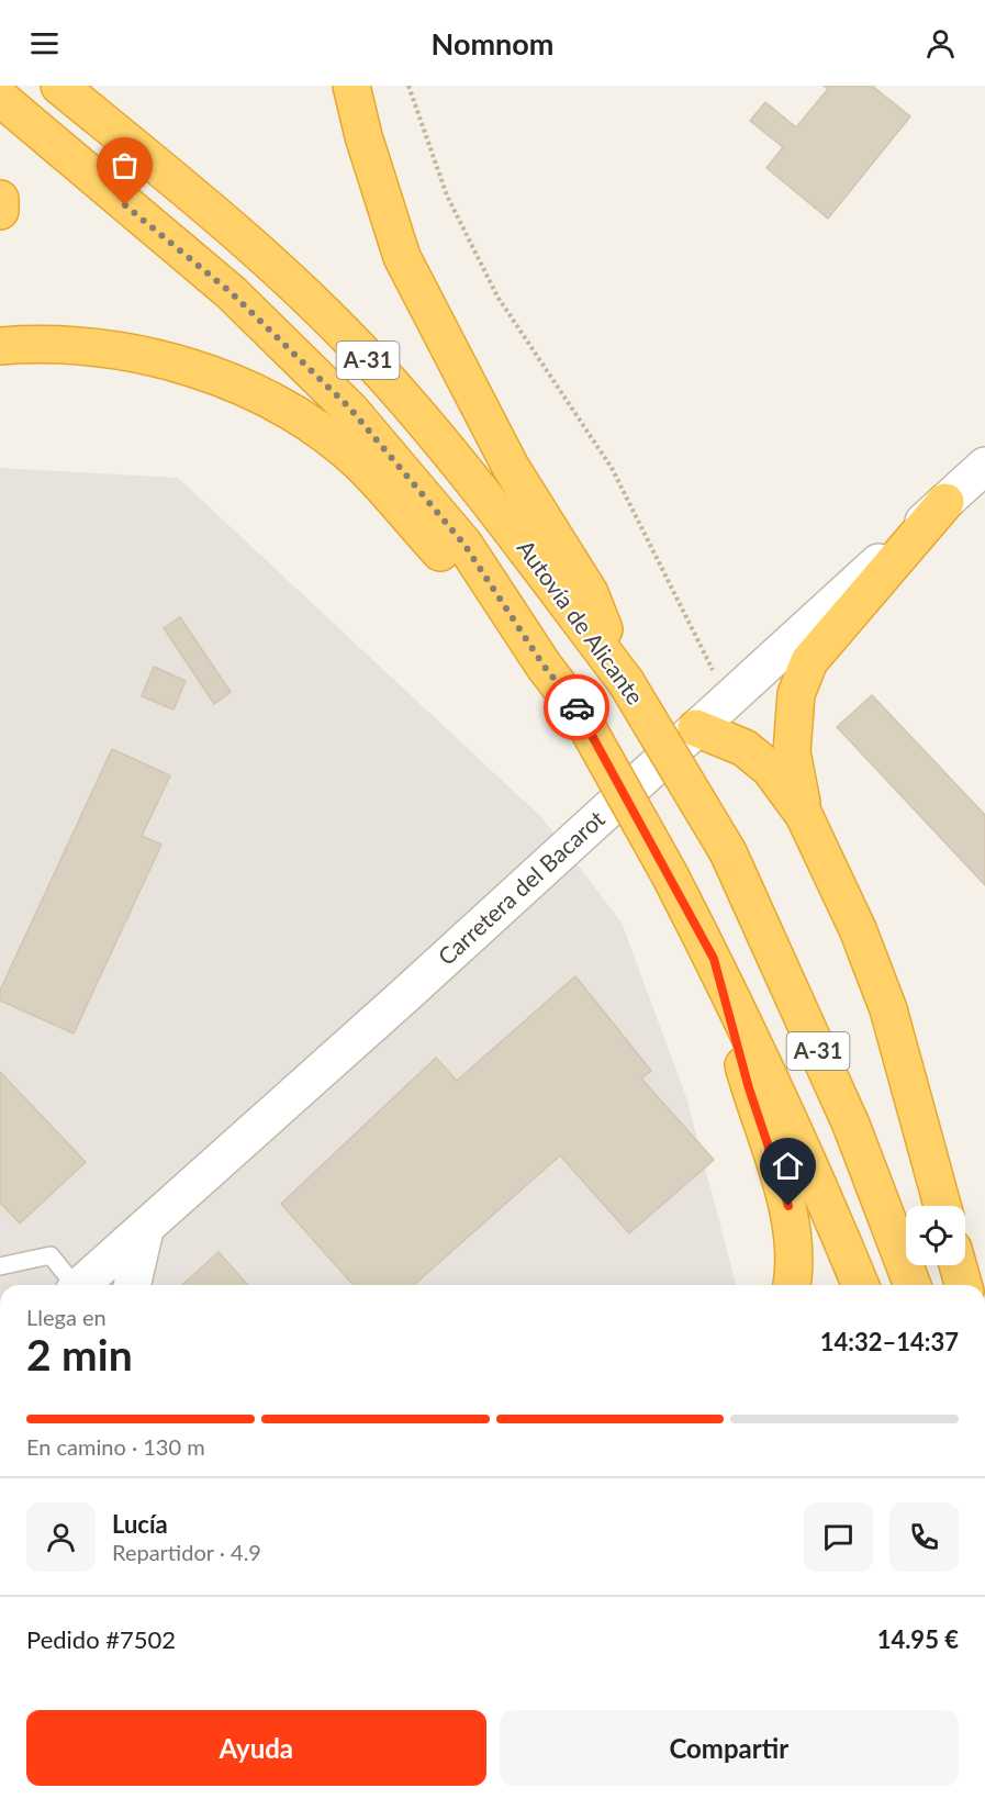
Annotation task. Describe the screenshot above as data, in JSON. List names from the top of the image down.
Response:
{
  "streets": {
    "highway": ["A-31", "Autovía de Alicante"],
    "street": ["Carretera del Bacarot"]
  },
  "page": {
    "header": "Nomnom",
    "heading": ["2 min", "Llega en", "14:32–14:37"],
    "panel": [
      "Lucía",
      "Repartidor · 4.9",
      "Pedido #7502",
      "14.95 €"
    ],
    "bar": "En camino · 130 m",
    "buttons": ["Ayuda", "Compartir"]
  }
}
